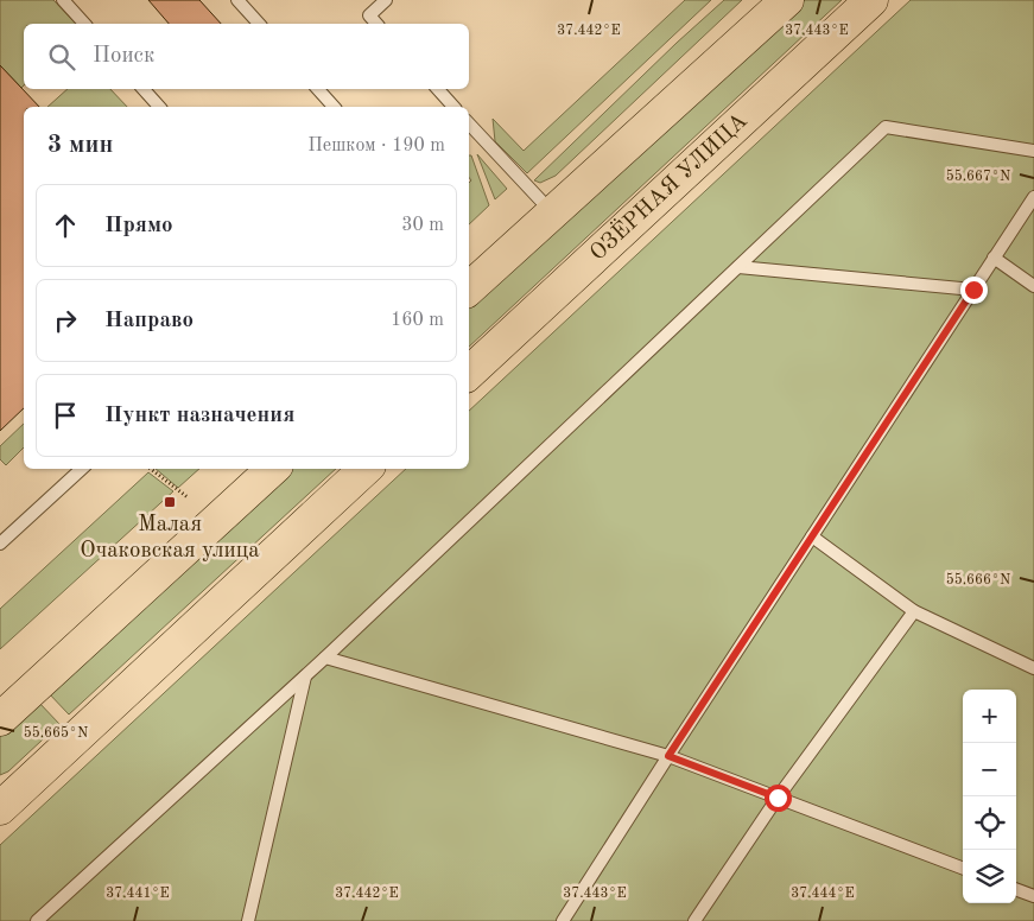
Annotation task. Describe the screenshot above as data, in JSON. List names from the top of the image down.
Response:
{
  "streets": {
    "main road": ["ОЗЁРНАЯ УЛИЦА"]
  },
  "places": {
    "transit": ["Малая Очаковская улица"]
  },
  "page": {
    "search": "Поиск",
    "heading": ["3 мин", "Пешком · 190 m"],
    "list": [
      ["Прямо", "30 m"],
      ["Направо", "160 m"],
      "Пункт назначения"
    ],
    "map_buttons": ["+", "−"]
  },
  "coordinates": [
    "37.442°E",
    "37.443°E",
    "55.667°N",
    "55.666°N",
    "55.665°N",
    "37.441°E",
    "37.444°E"
  ]
}
